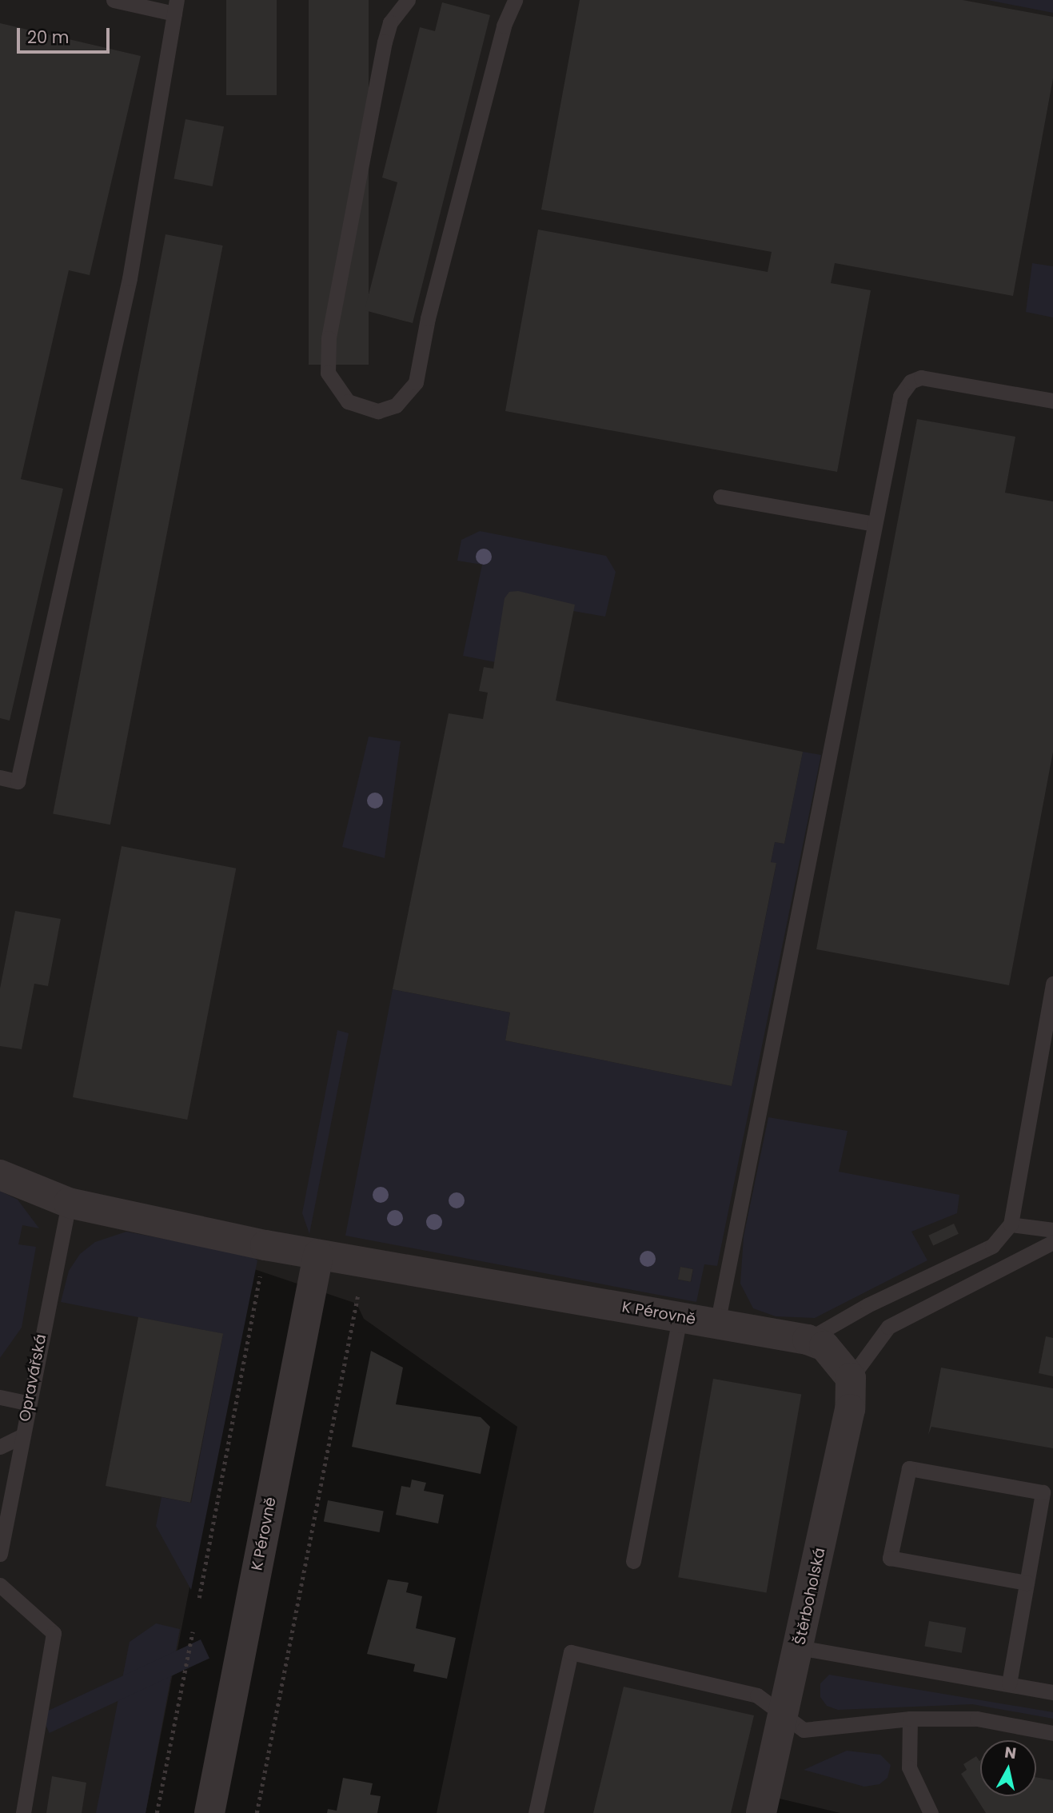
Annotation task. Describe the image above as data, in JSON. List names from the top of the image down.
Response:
{
  "streets": {
    "street": ["K Pérovně", "Štěrboholská"],
    "lane": ["Opravářská"]
  },
  "crossings": [
    ["K Pérovně", "Opravářská"],
    ["K Pérovně", "Štěrboholská"]
  ],
  "scale_bar": "20 m",
  "north": "top"
}
